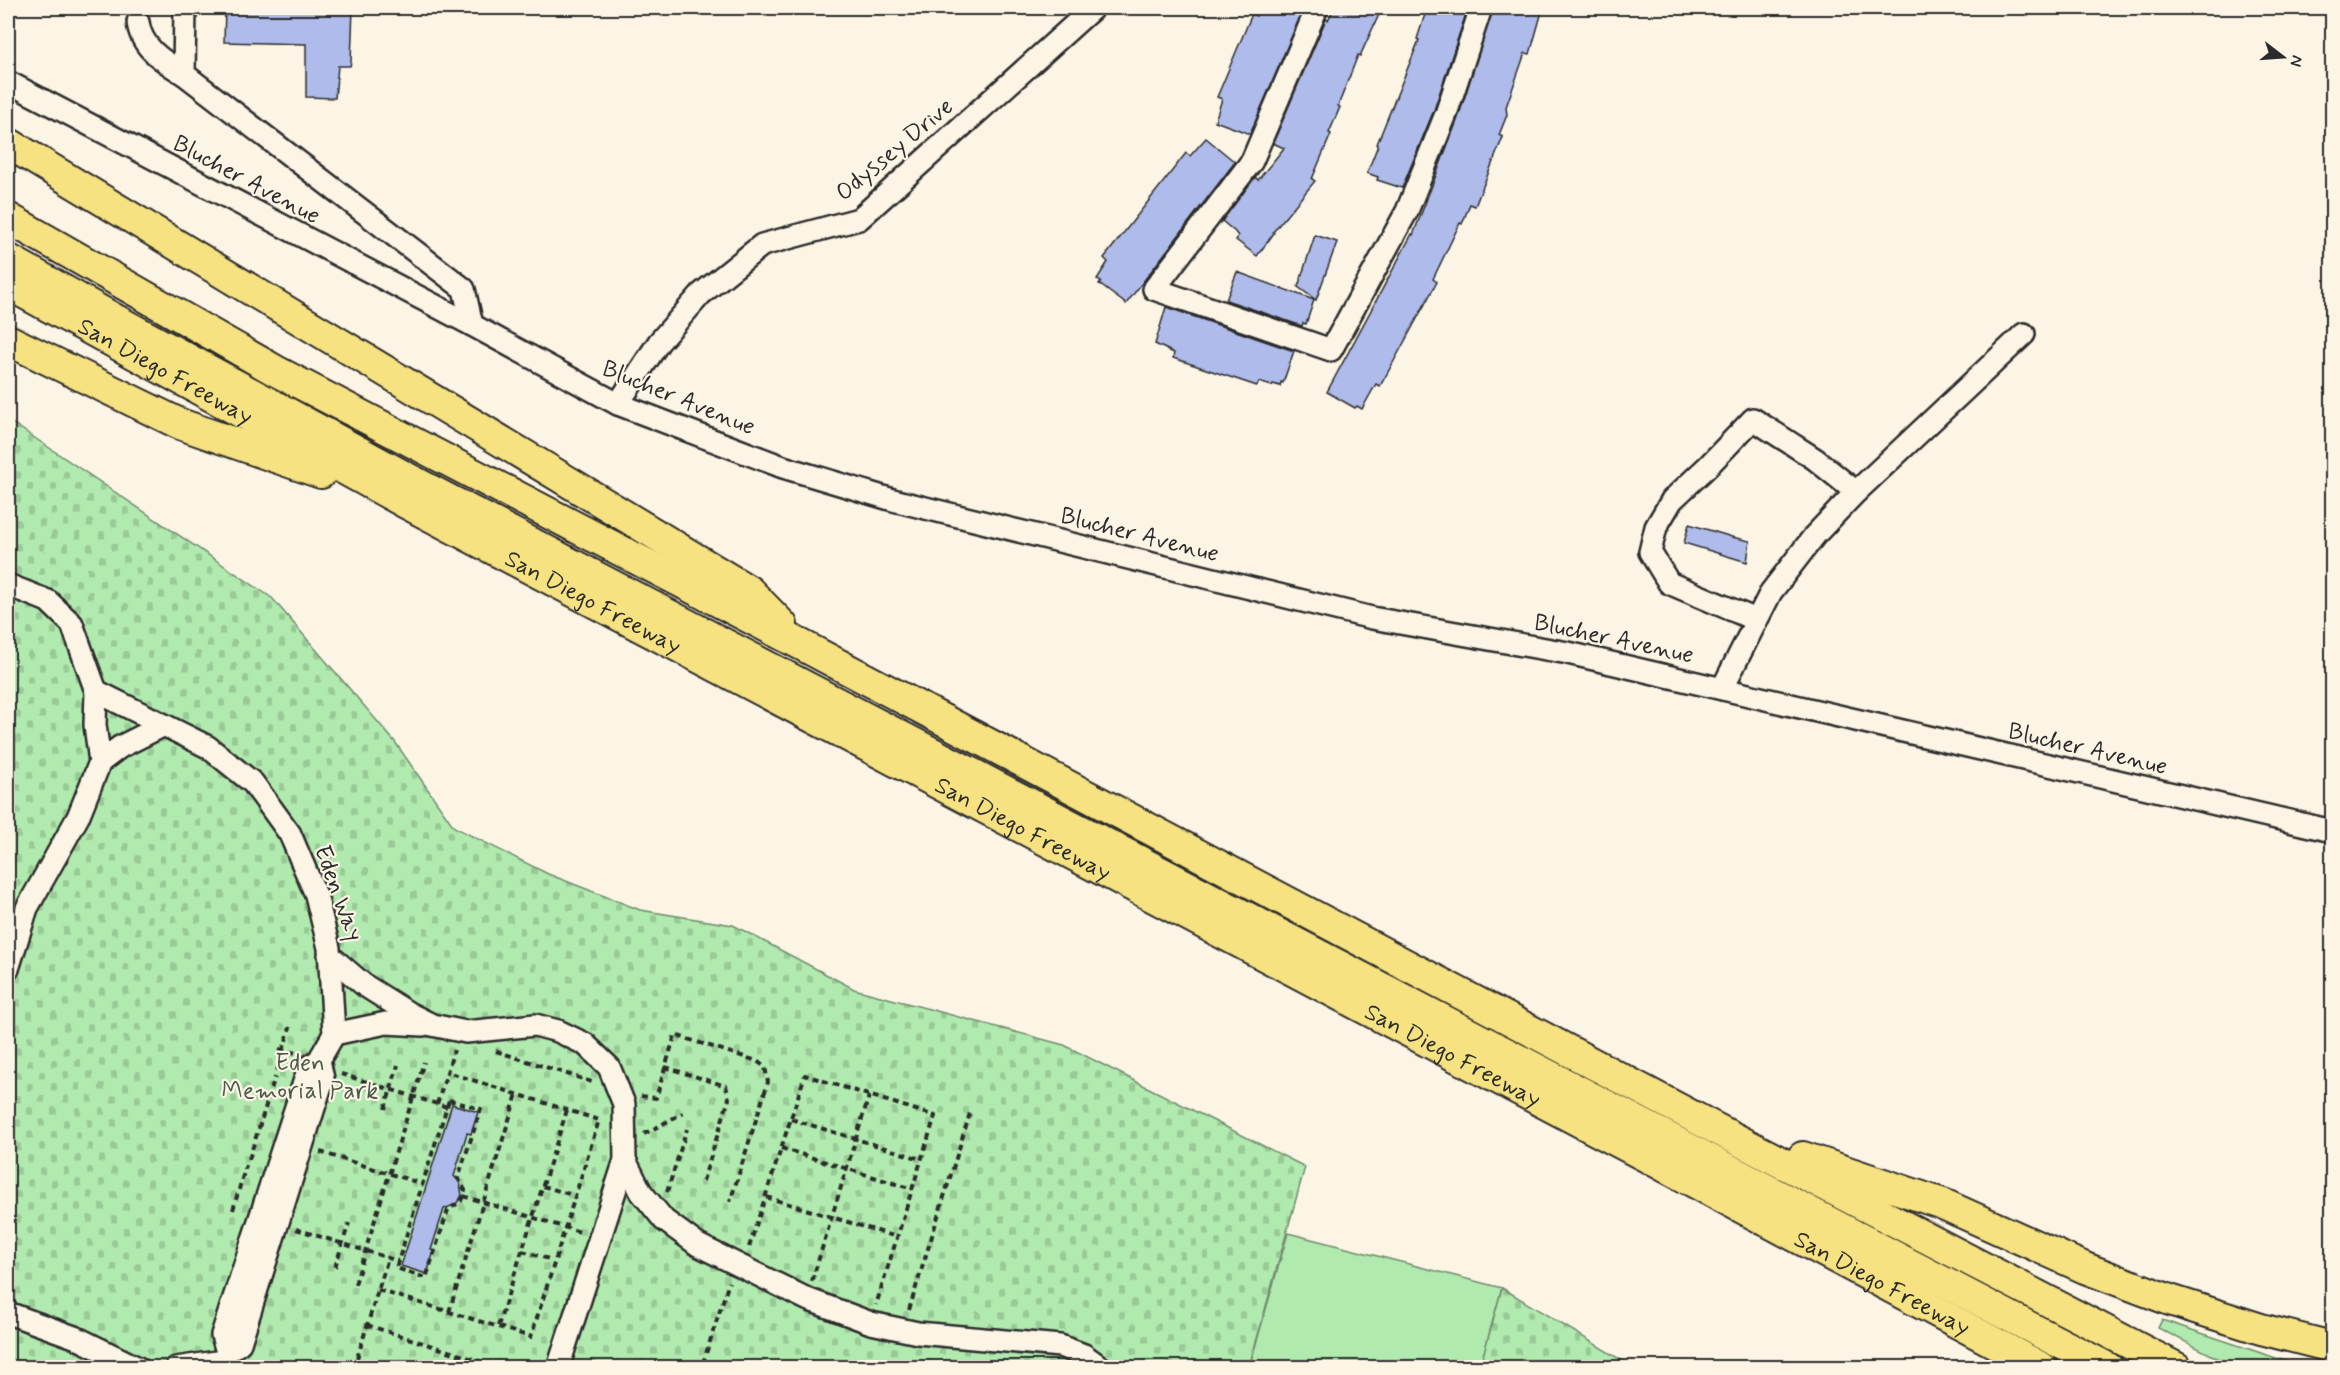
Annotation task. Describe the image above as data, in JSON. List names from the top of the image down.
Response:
{
  "streets": {
    "highway": ["San Diego Freeway"],
    "street": ["Odyssey Drive", "Blucher Avenue", "Eden Way"]
  },
  "crossings": [
    ["Odyssey Drive", "Blucher Avenue"]
  ],
  "parks": ["Eden Memorial Park"],
  "north": "right"
}
